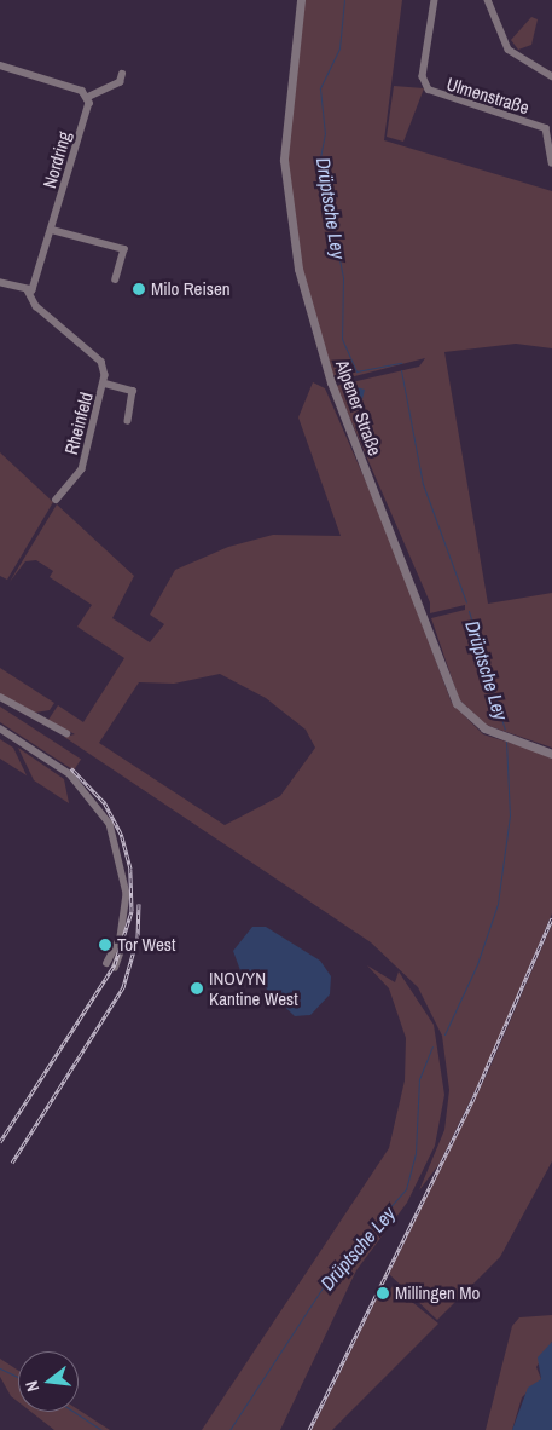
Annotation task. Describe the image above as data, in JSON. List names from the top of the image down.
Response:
{
  "streets": {
    "street": [
      "Ulmenstraße",
      "Nordring",
      "Alpener Straße",
      "Rheinfeld"
    ]
  },
  "crossings": [
    ["Nordring", "Rheinfeld"]
  ],
  "water": ["Drüptsche Ley"],
  "places": [
    "Milo Reisen",
    "Tor West",
    "INOVYN Kantine West",
    "Millingen Mo"
  ],
  "north": "left"
}
